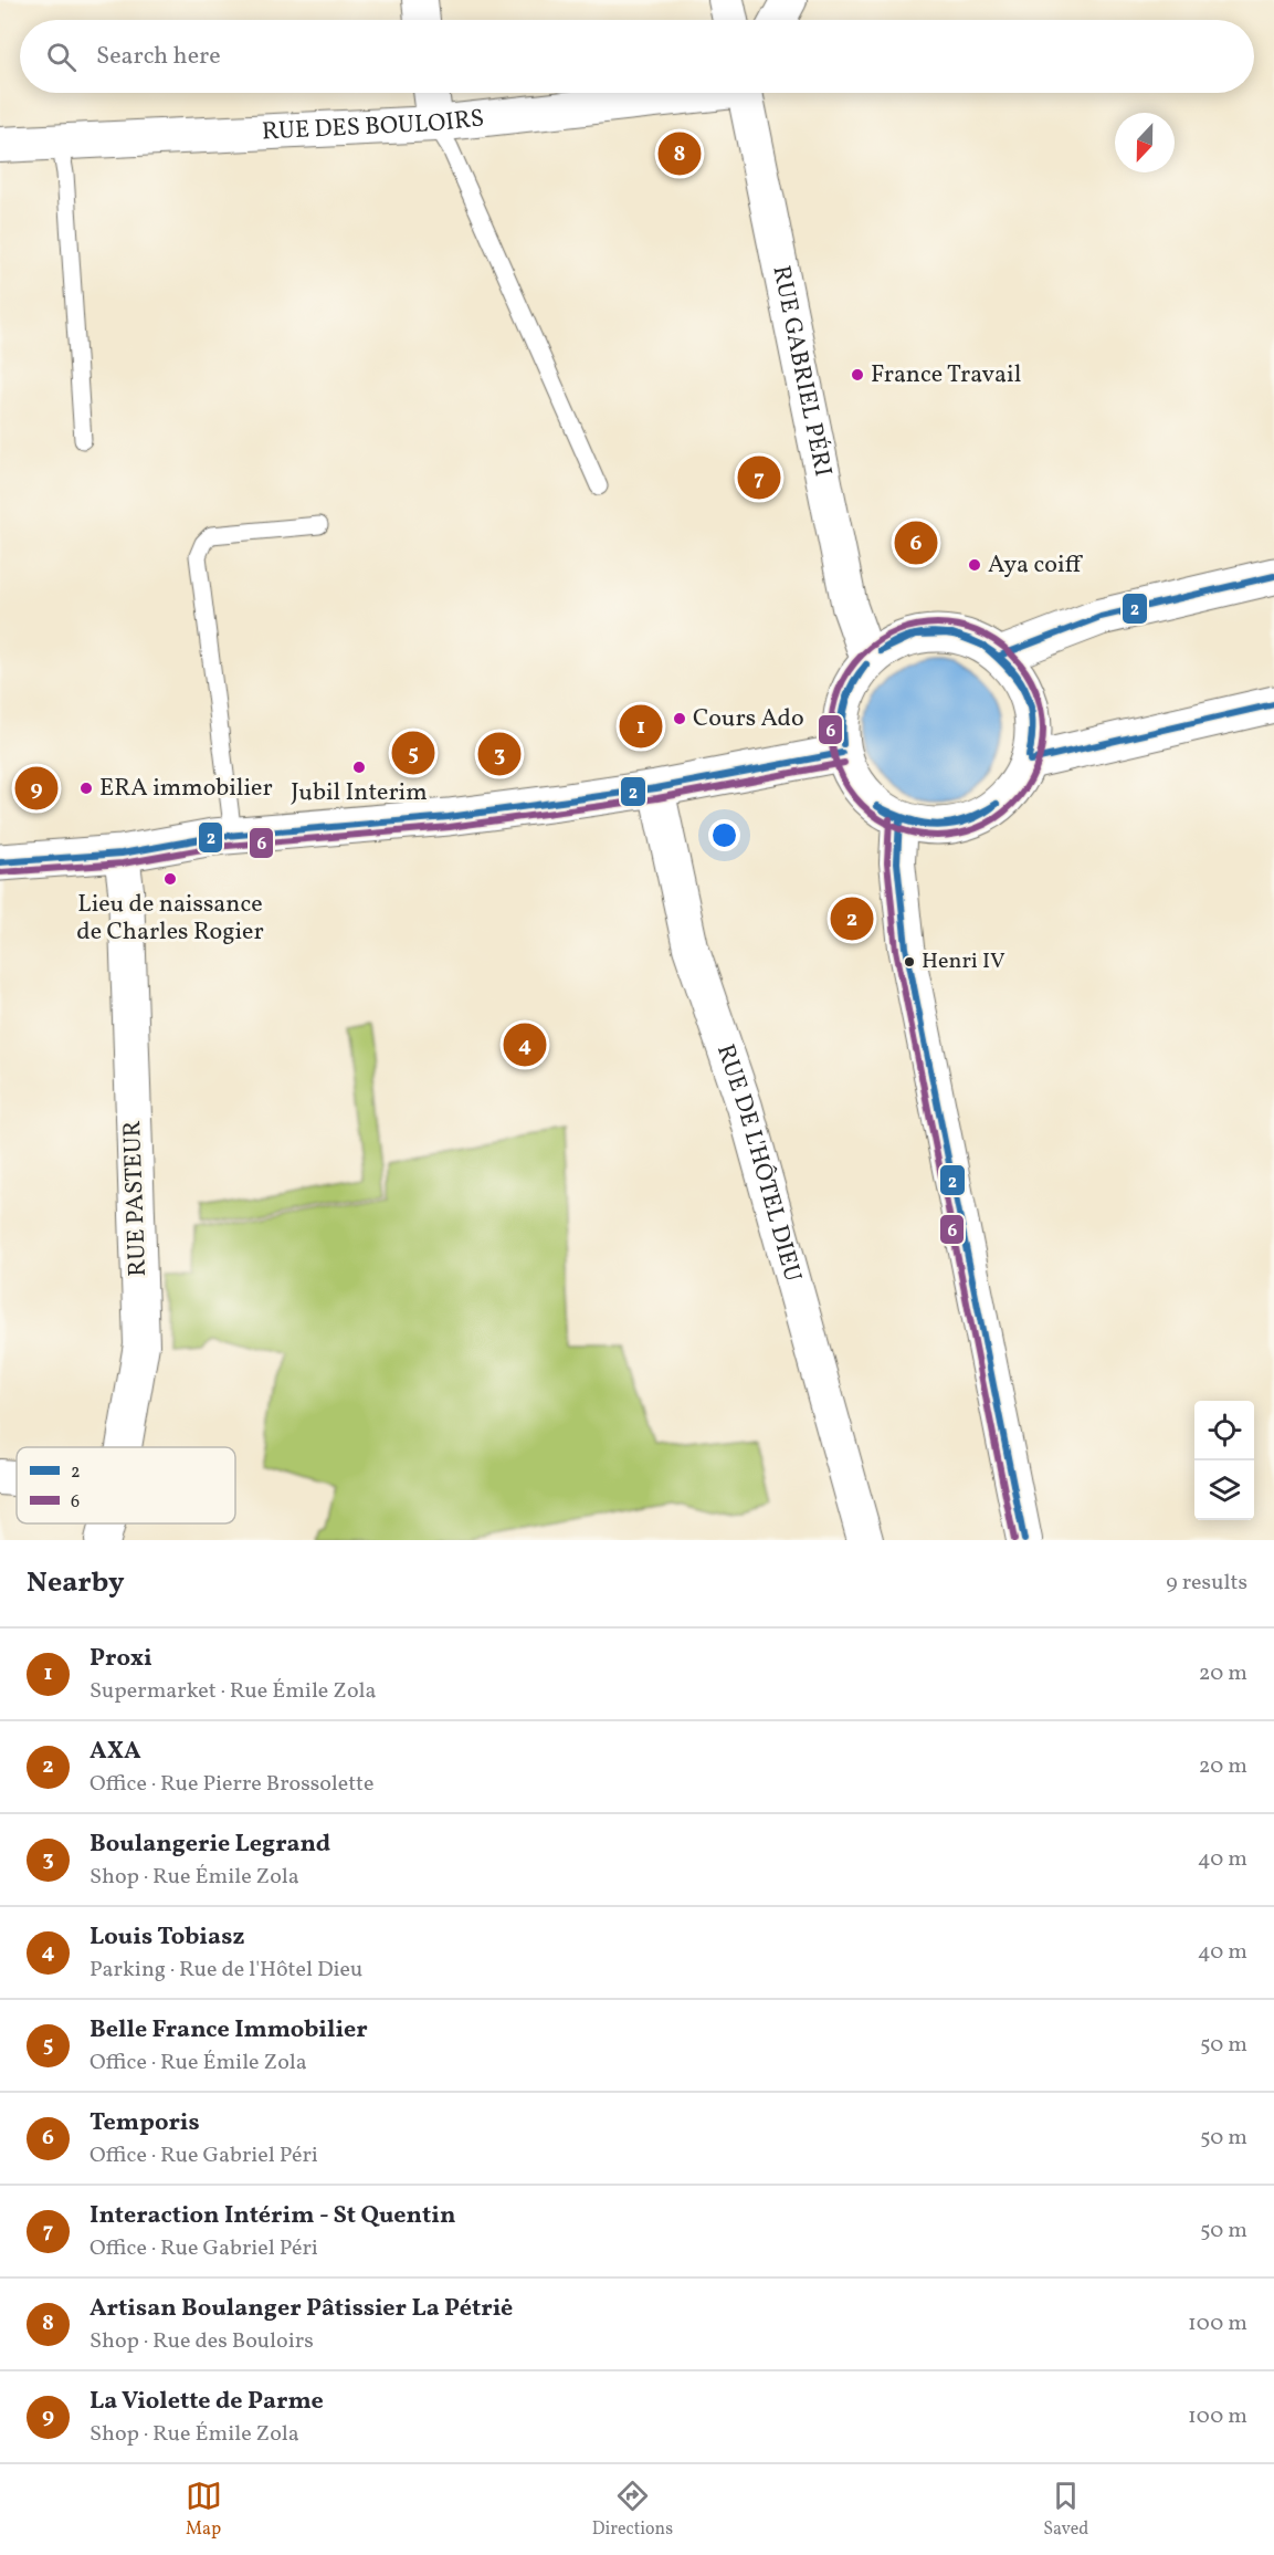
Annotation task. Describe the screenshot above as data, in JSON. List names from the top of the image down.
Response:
{
  "streets": {
    "street": [
      "RUE DES BOULOIRS",
      "RUE GABRIEL PÉRI",
      "RUE DE L'HÔTEL DIEU",
      "RUE PASTEUR"
    ]
  },
  "places": [
    "France Travail",
    "Aya coiff",
    "Cours Ado",
    "Jubil Interim",
    "ERA immobilier",
    "Lieu de naissance de Charles Rogier",
    "Henri IV"
  ],
  "lines": ["transit line 2", "transit line 6"],
  "legend": ["2", "6"],
  "north": "bottom",
  "page": {
    "search": "Search here",
    "pins": [
      "8",
      "7",
      "6",
      "1",
      "5",
      "3",
      "9",
      "2",
      "4"
    ],
    "heading": ["Nearby", "9 results"],
    "list": [
      {
        "mark": "1",
        "name": "Proxi",
        "note": "Supermarket · Rue Émile Zola",
        "value": "20 m"
      },
      {
        "mark": "2",
        "name": "AXA",
        "note": "Office · Rue Pierre Brossolette",
        "value": "20 m"
      },
      {
        "mark": "3",
        "name": "Boulangerie Legrand",
        "note": "Shop · Rue Émile Zola",
        "value": "40 m"
      },
      {
        "mark": "4",
        "name": "Louis Tobiasz",
        "note": "Parking · Rue de l'Hôtel Dieu",
        "value": "40 m"
      },
      {
        "mark": "5",
        "name": "Belle France Immobilier",
        "note": "Office · Rue Émile Zola",
        "value": "50 m"
      },
      {
        "mark": "6",
        "name": "Temporis",
        "note": "Office · Rue Gabriel Péri",
        "value": "50 m"
      },
      {
        "mark": "7",
        "name": "Interaction Intérim - St Quentin",
        "note": "Office · Rue Gabriel Péri",
        "value": "50 m"
      },
      {
        "mark": "8",
        "name": "Artisan Boulanger Pâtissier La Pétriė",
        "note": "Shop · Rue des Bouloirs",
        "value": "100 m"
      },
      {
        "mark": "9",
        "name": "La Violette de Parme",
        "note": "Shop · Rue Émile Zola",
        "value": "100 m"
      }
    ],
    "nav": ["Map", "Directions", "Saved"]
  }
}
